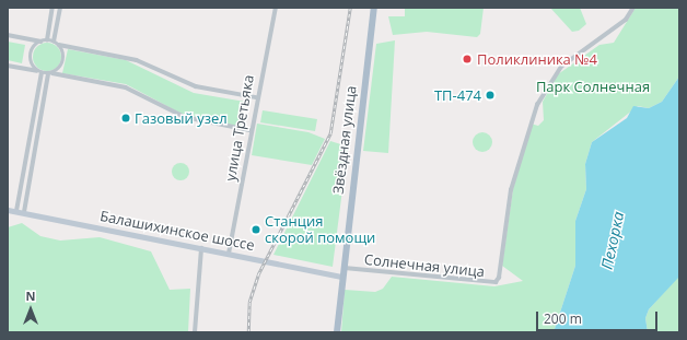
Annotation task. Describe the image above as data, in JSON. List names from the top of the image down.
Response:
{
  "streets": {
    "main road": ["Звёздная улица", "Балашихинское шоссе"],
    "street": ["улица Третьяка", "Солнечная улица"]
  },
  "crossings": [
    ["улица Третьяка", "Балашихинское шоссе"],
    ["Звёздная улица", "Балашихинское шоссе"],
    ["Звёздная улица", "Солнечная улица"]
  ],
  "water": ["Пехорка"],
  "parks": ["Парк Солнечная"],
  "places": [
    "Поликлиника №4",
    "ТП-474",
    "Газовый узел",
    "Станция скорой помощи"
  ],
  "scale_bar": "200 m",
  "north": "top"
}
